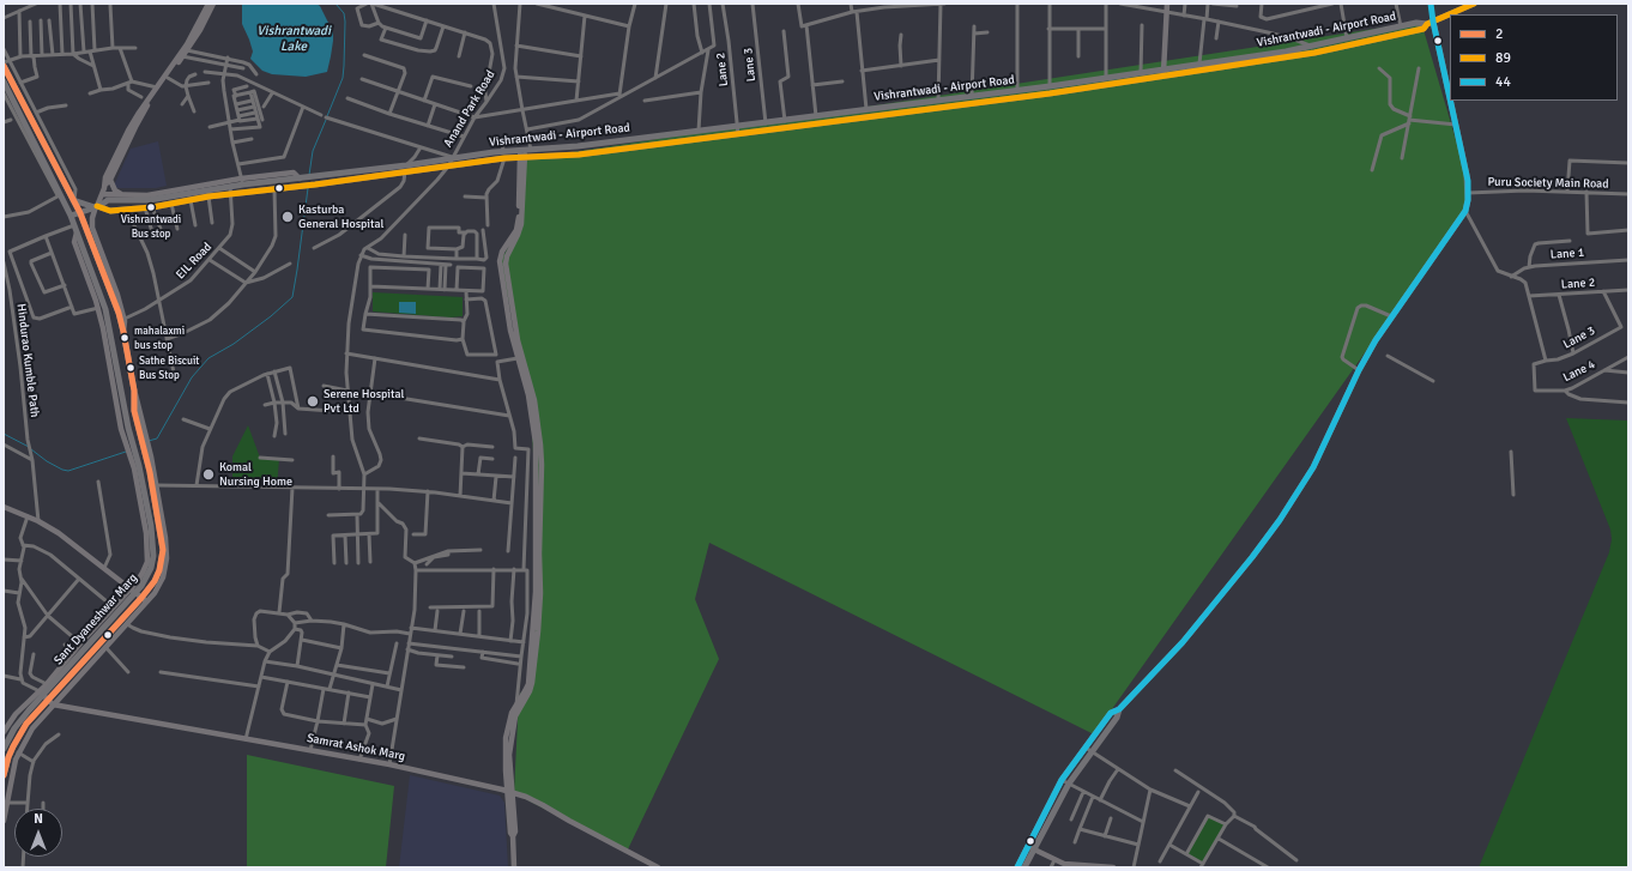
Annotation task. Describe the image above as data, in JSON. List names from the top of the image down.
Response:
{
  "streets": {
    "main road": ["Vishrantwadi - Airport Road", "Sant Dyaneshwar Marg"],
    "street": [
      "Lane 3",
      "Lane 2",
      "Anand Park Road",
      "Puru Society Main Road",
      "Lane 1",
      "EIL Road",
      "Hindurao Kumble Path",
      "Lane 4",
      "Samrat Ashok Marg"
    ]
  },
  "crossings": [
    ["Vishrantwadi - Airport Road", "Lane 3"],
    ["Vishrantwadi - Airport Road", "Lane 2"],
    ["Vishrantwadi - Airport Road", "Anand Park Road"],
    ["Vishrantwadi - Airport Road", "EIL Road"],
    ["Lane 3", "Lane 2"],
    ["Lane 3", "Lane 4"],
    ["Sant Dyaneshwar Marg", "Samrat Ashok Marg"]
  ],
  "water": ["Vishrantwadi Lake"],
  "places": [
    "Vishrantwadi Bus stop",
    "Kasturba General Hospital",
    "mahalaxmi bus stop",
    "Sathe Biscuit Bus Stop",
    "Serene Hospital Pvt Ltd",
    "Komal Nursing Home"
  ],
  "lines": ["transit line 89", "transit line 44", "transit line 2"],
  "legend": ["2", "89", "44"],
  "north": "top"
}
